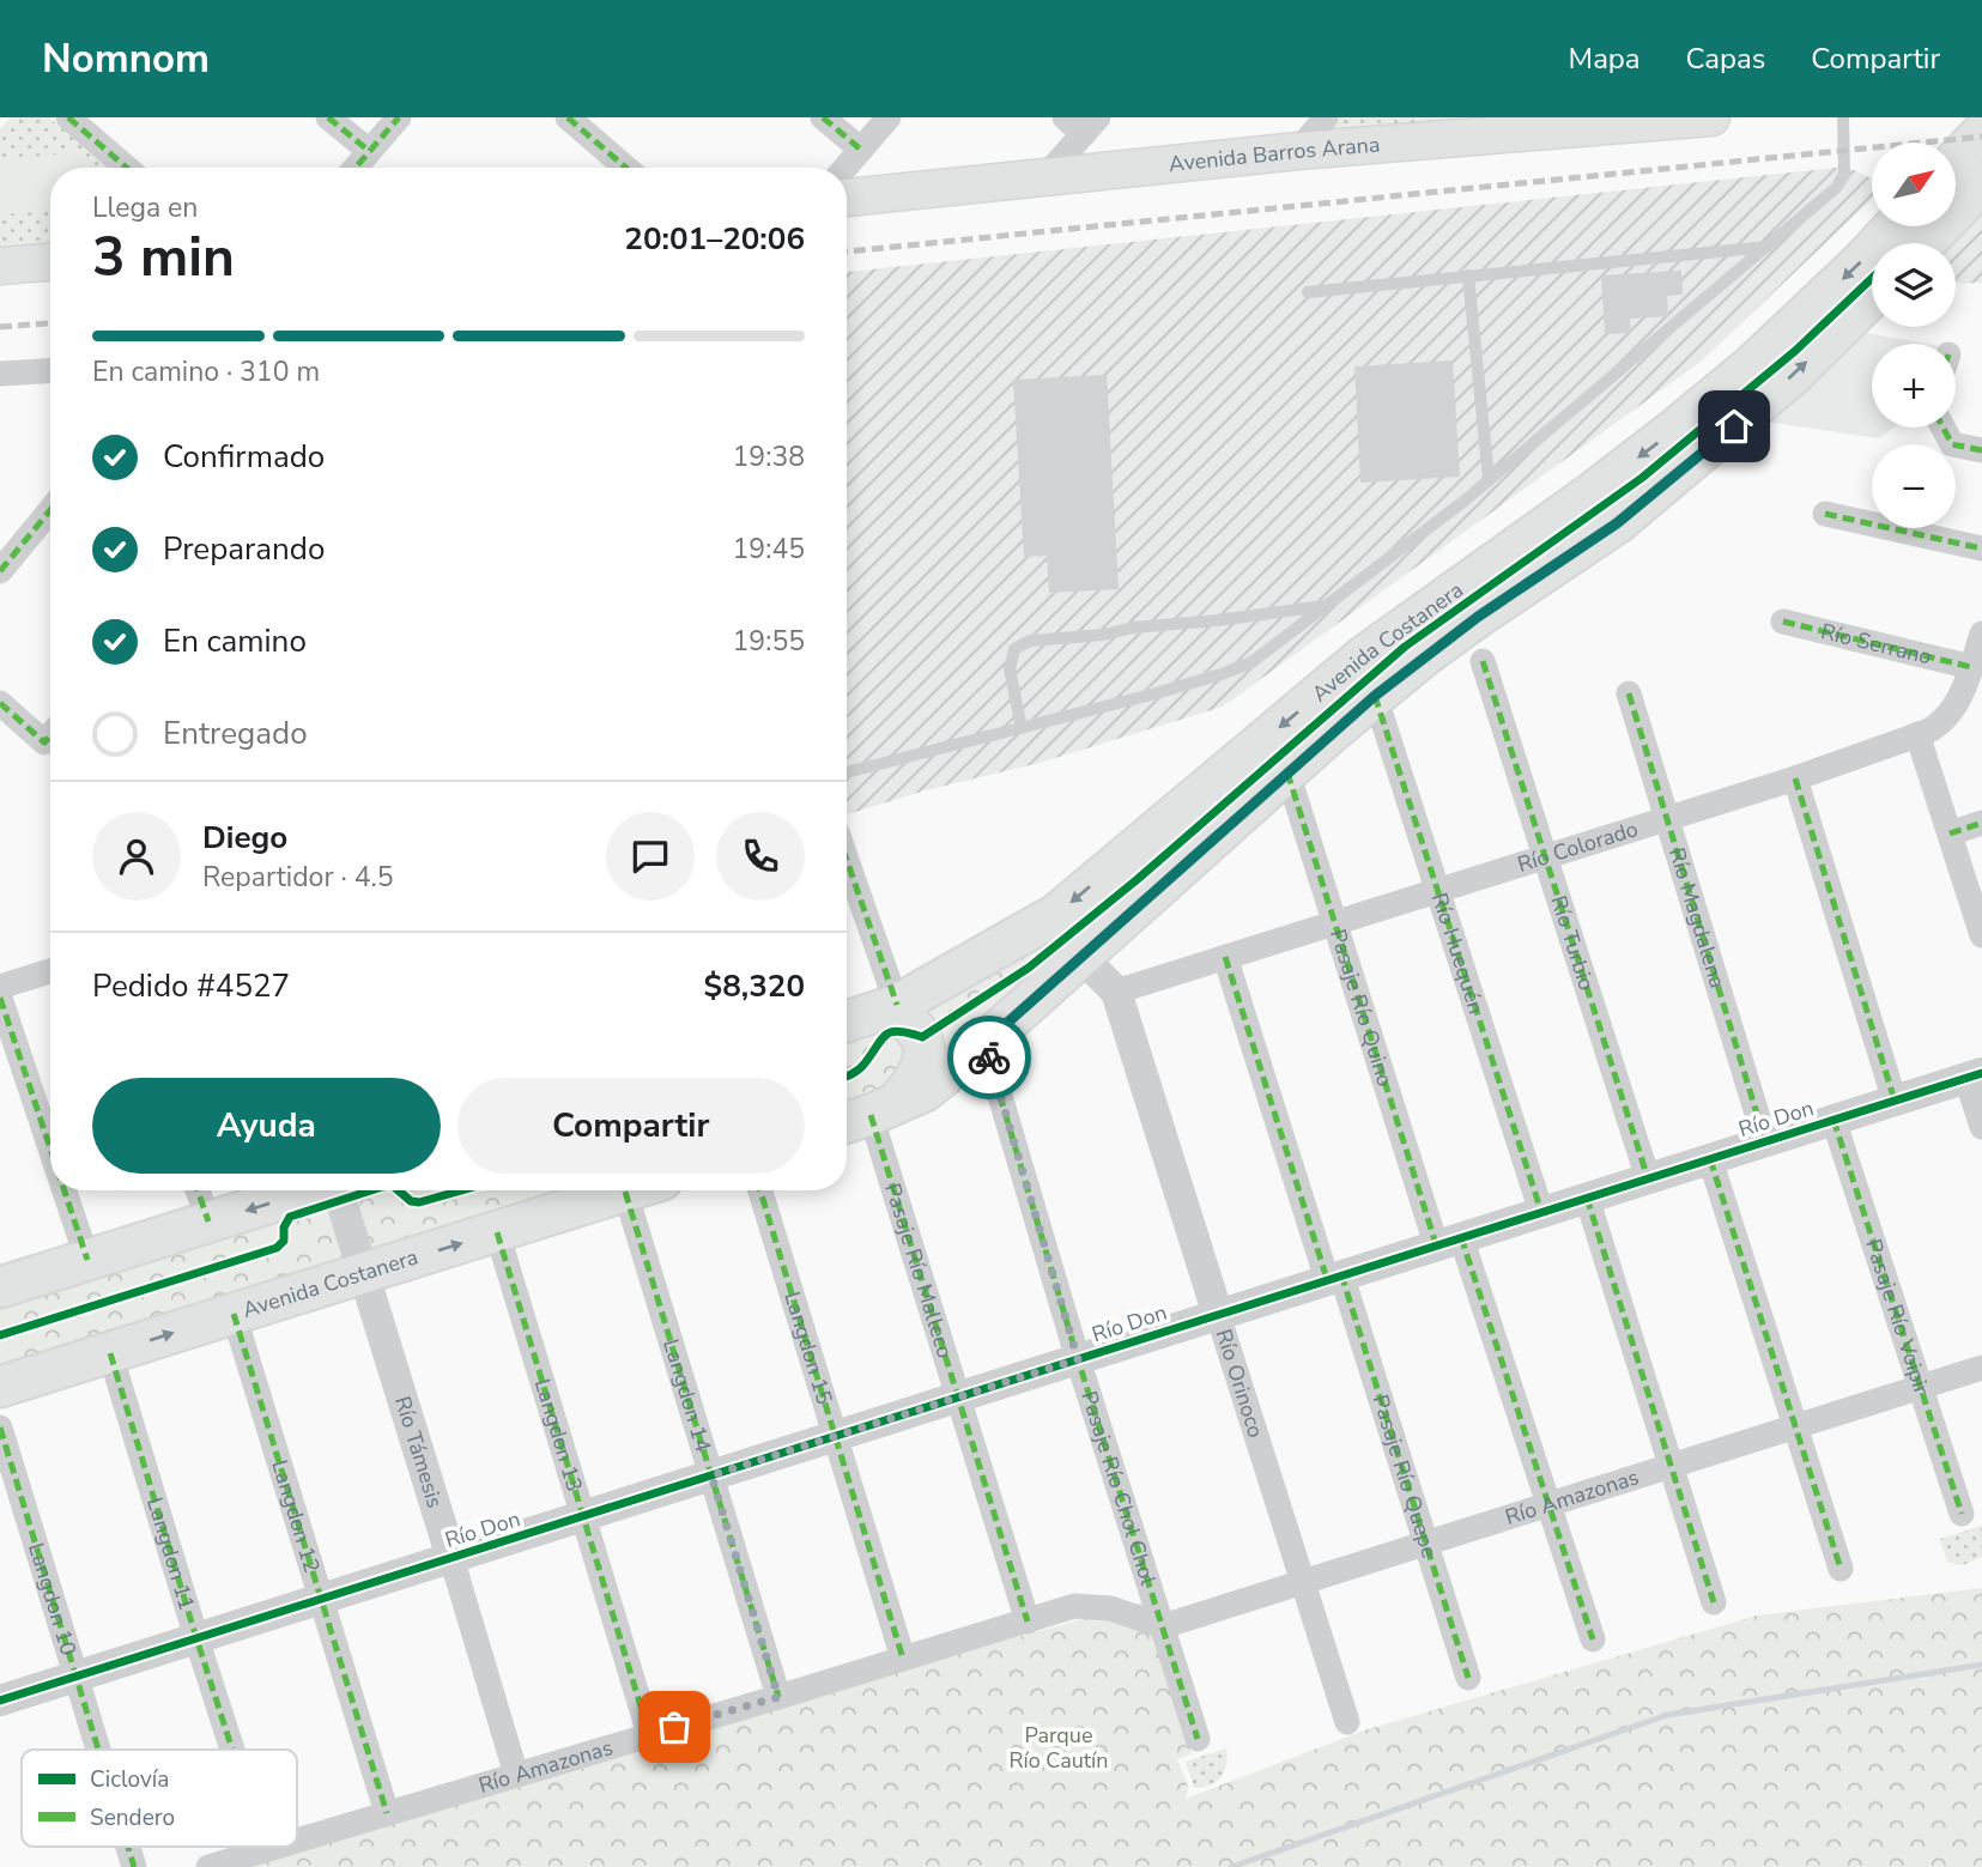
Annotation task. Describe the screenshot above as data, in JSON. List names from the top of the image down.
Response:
{
  "streets": {
    "main road": ["Avenida Barros Arana", "Avenida Costanera"],
    "street": [
      "Río Serrano",
      "Río Colorado",
      "Río Magdalena",
      "Río Turbio",
      "Río Huequén",
      "Pasaje Río Quino",
      "Río Don",
      "Pasaje Río Malleco",
      "Pasaje Río Voipir",
      "Langdon 15",
      "Río Orinoco",
      "Langdon 14",
      "Langdon 13",
      "Río Támesis",
      "Pasaje Río Quepe",
      "Pasaje Río Chol Chol",
      "Río Amazonas",
      "Langdon 12",
      "Langdon 11",
      "Langdon 10"
    ]
  },
  "crossings": [
    ["Avenida Costanera", "Río Huequén"],
    ["Avenida Costanera", "Pasaje Río Quino"],
    ["Avenida Costanera", "Pasaje Río Malleco"],
    ["Avenida Costanera", "Río Orinoco"],
    ["Avenida Costanera", "Langdon 13"],
    ["Avenida Costanera", "Río Támesis"],
    ["Avenida Costanera", "Pasaje Río Chol Chol"],
    ["Avenida Costanera", "Langdon 12"],
    ["Avenida Costanera", "Langdon 11"],
    ["Río Serrano", "Río Colorado"],
    ["Río Colorado", "Río Magdalena"],
    ["Río Colorado", "Río Turbio"],
    ["Río Colorado", "Río Huequén"],
    ["Río Colorado", "Pasaje Río Quino"],
    ["Río Colorado", "Río Orinoco"],
    ["Río Colorado", "Pasaje Río Quepe"],
    ["Río Magdalena", "Río Don"],
    ["Río Turbio", "Río Don"],
    ["Río Huequén", "Río Don"],
    ["Pasaje Río Quino", "Río Don"],
    ["Pasaje Río Quino", "Río Amazonas"],
    ["Río Don", "Pasaje Río Malleco"],
    ["Río Don", "Pasaje Río Voipir"],
    ["Río Don", "Langdon 15"],
    ["Río Don", "Río Orinoco"],
    ["Río Don", "Langdon 14"],
    ["Río Don", "Langdon 13"],
    ["Río Don", "Río Támesis"],
    ["Río Don", "Pasaje Río Quepe"],
    ["Río Don", "Pasaje Río Chol Chol"],
    ["Río Don", "Langdon 12"],
    ["Río Don", "Langdon 11"],
    ["Río Don", "Langdon 10"],
    ["Pasaje Río Malleco", "Río Amazonas"],
    ["Pasaje Río Voipir", "Río Amazonas"],
    ["Langdon 15", "Río Amazonas"],
    ["Río Orinoco", "Río Amazonas"],
    ["Langdon 14", "Río Amazonas"],
    ["Langdon 13", "Río Amazonas"],
    ["Río Támesis", "Río Amazonas"],
    ["Pasaje Río Quepe", "Río Amazonas"],
    ["Pasaje Río Chol Chol", "Río Amazonas"],
    ["Río Amazonas", "Langdon 12"],
    ["Río Amazonas", "Langdon 11"]
  ],
  "parks": ["Parque Río Cautín"],
  "legend": ["Ciclovía", "Sendero"],
  "north": "top right",
  "page": {
    "header": "Nomnom",
    "nav": ["Mapa", "Capas", "Compartir"],
    "map_buttons": ["+", "−"],
    "heading": ["3 min", "Llega en", "20:01–20:06"],
    "panel": [
      "Diego",
      "Repartidor · 4.5",
      "Pedido #4527",
      "$8,320"
    ],
    "bar": "En camino · 310 m",
    "list": [
      ["Confirmado", "19:38"],
      ["Preparando", "19:45"],
      ["En camino", "19:55"],
      "Entregado"
    ],
    "buttons": ["Ayuda", "Compartir"]
  }
}
